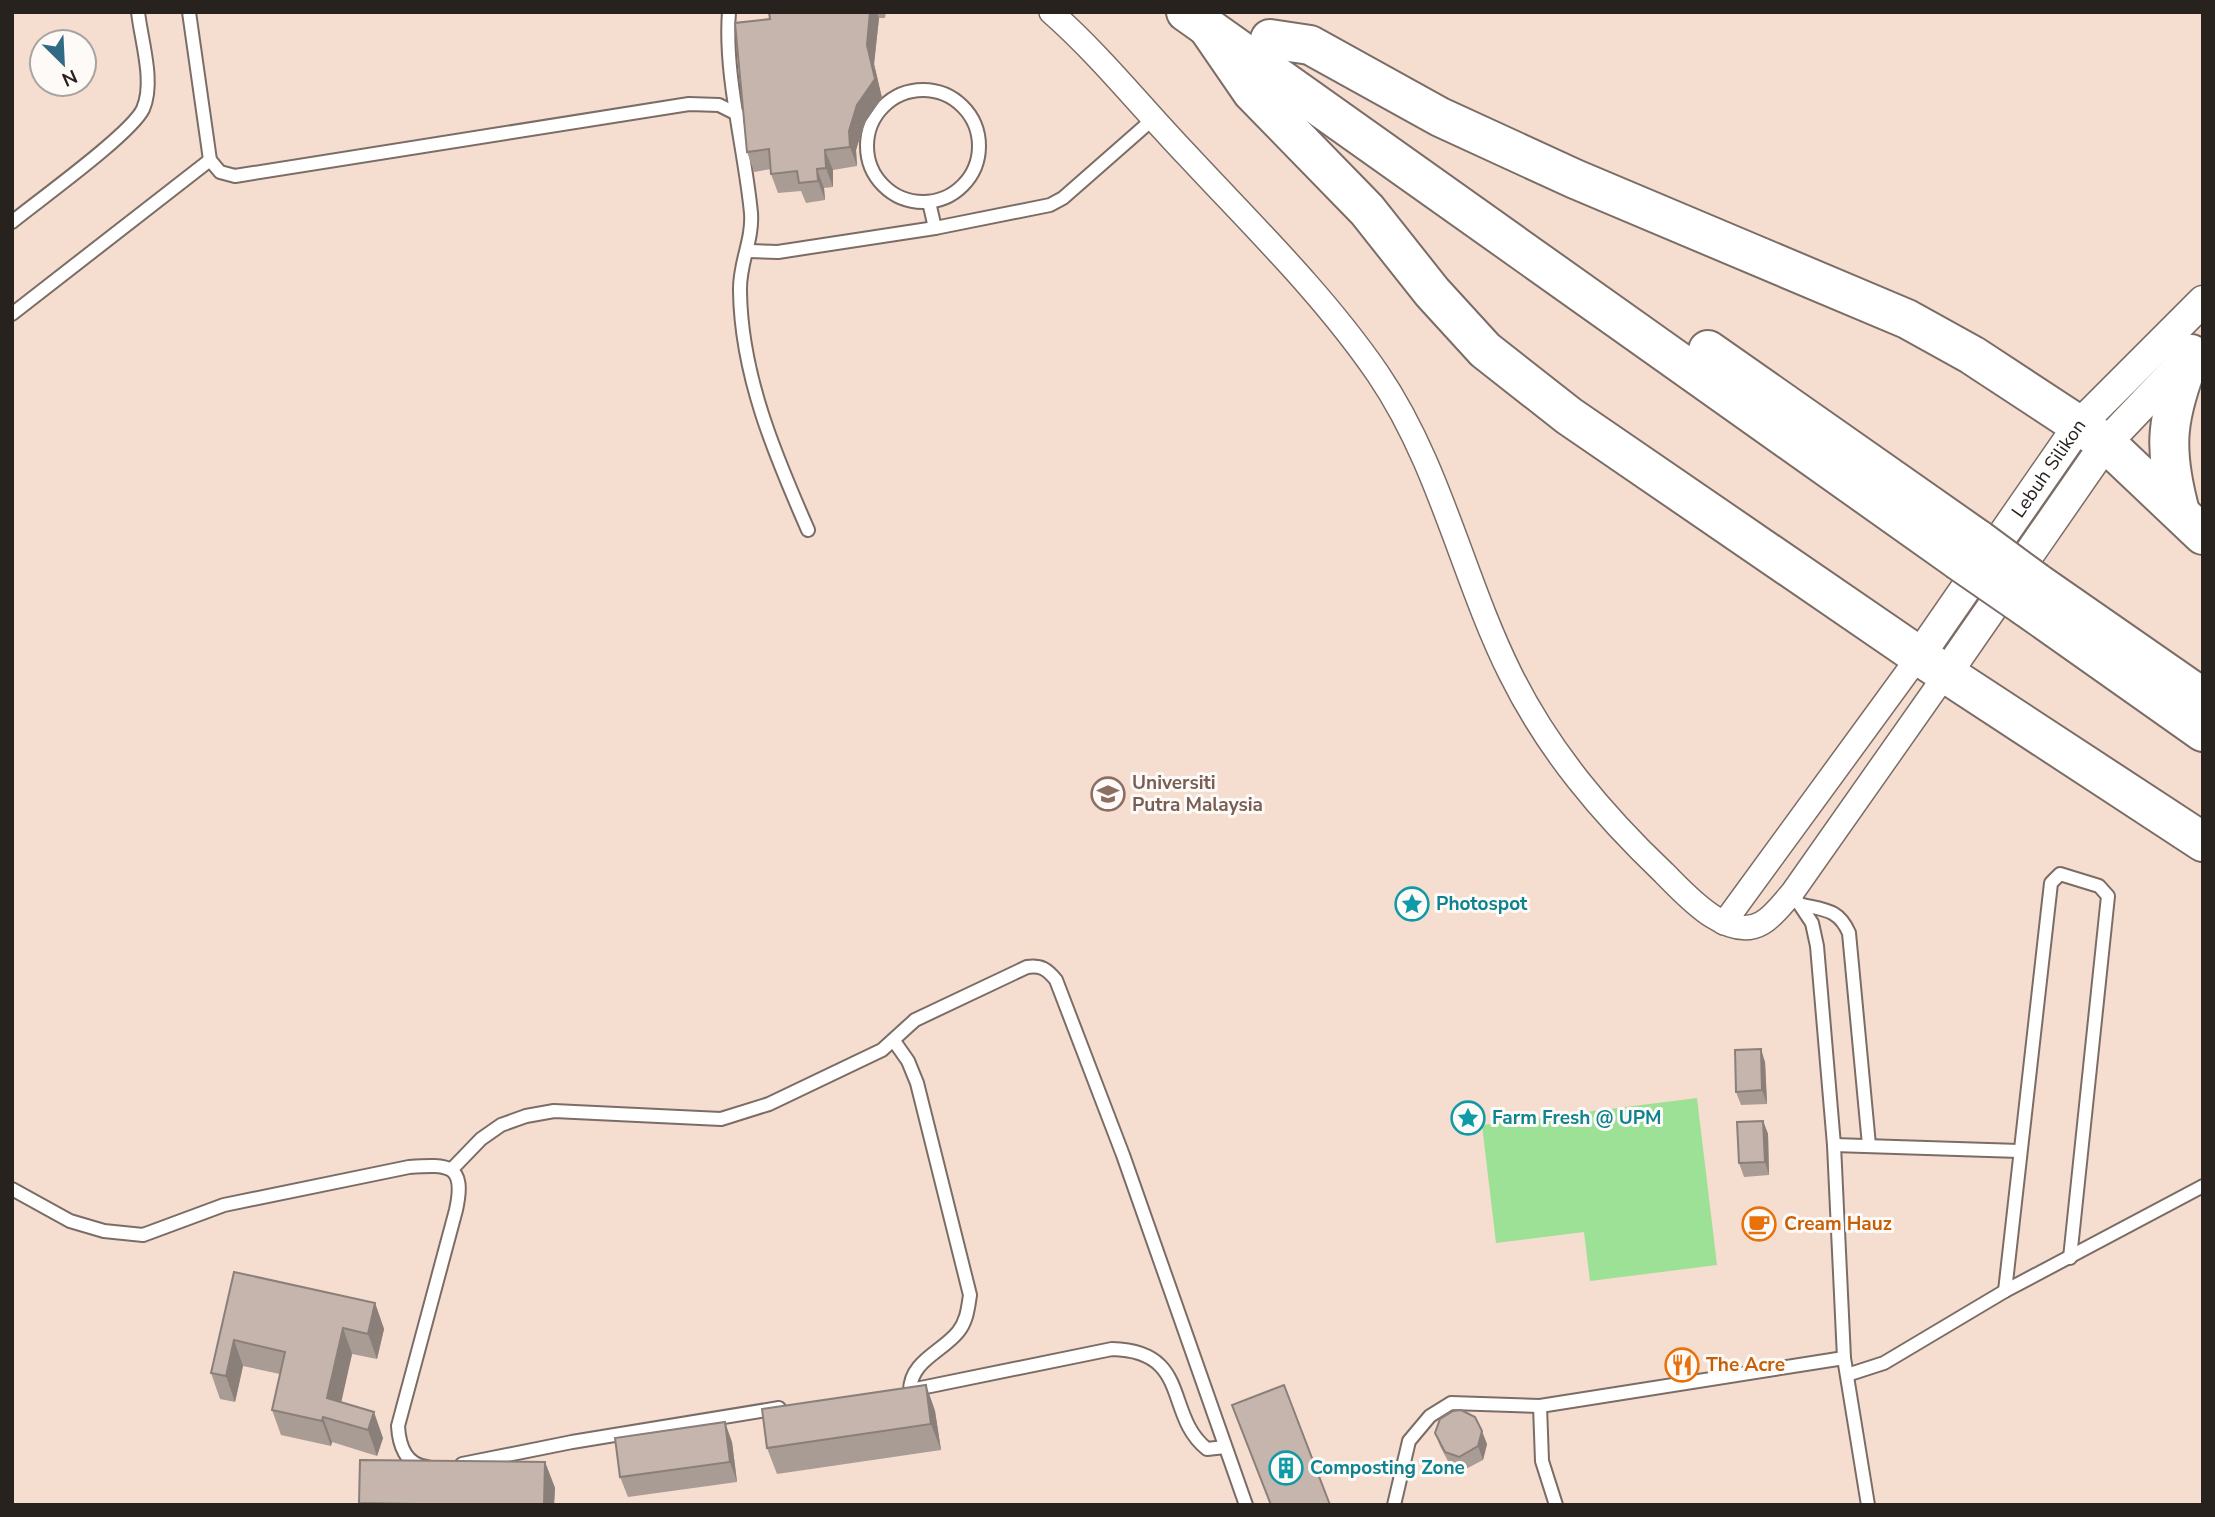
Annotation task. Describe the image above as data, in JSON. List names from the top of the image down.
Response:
{
  "streets": {
    "street": ["Lebuh Silikon"]
  },
  "places": {
    "school or university": ["Universiti Putra Malaysia"],
    "place": ["Photospot", "Farm Fresh @ UPM"],
    "cafe": ["Cream Hauz"],
    "restaurant": ["The Acre"],
    "building": ["Composting Zone"]
  },
  "north": "bottom right"
}
